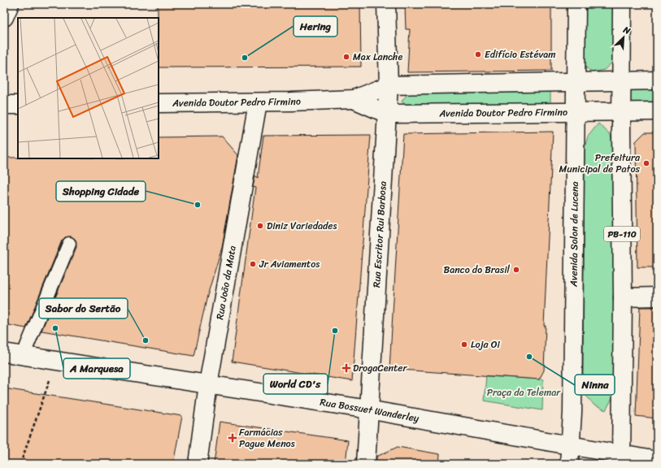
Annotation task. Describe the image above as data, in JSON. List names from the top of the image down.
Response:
{
  "streets": {
    "main road": [
      "Avenida Doutor Pedro Firmino",
      "Rua Escritor Rui Barbosa",
      "Avenida Solon de Lucena",
      "PB-110",
      "Rua João da Mata",
      "Rua Bossuet Wanderley"
    ]
  },
  "crossings": [
    ["Avenida Doutor Pedro Firmino", "Rua Escritor Rui Barbosa"],
    ["Avenida Doutor Pedro Firmino", "Avenida Solon de Lucena"],
    ["Avenida Doutor Pedro Firmino", "PB-110"],
    ["Avenida Doutor Pedro Firmino", "Rua João da Mata"],
    ["Rua Escritor Rui Barbosa", "Rua Bossuet Wanderley"],
    ["Avenida Solon de Lucena", "Rua Bossuet Wanderley"],
    ["PB-110", "Rua Bossuet Wanderley"],
    ["Rua João da Mata", "Rua Bossuet Wanderley"]
  ],
  "parks": ["Praça da Telemar"],
  "places": {
    "other": [
      "Edifício Estévam",
      "Max Lanche",
      "Hering",
      "Prefeitura Municipal de Patos",
      "Shopping Cidade",
      "Diniz Variedades",
      "Jr Aviamentos",
      "Banco do Brasil",
      "A Marquesa",
      "World CD's",
      "Sabor do Sertão",
      "Loja Oi",
      "Ninna"
    ],
    "health": ["DrogaCenter", "Farmácias Pague Menos"]
  },
  "north": "top right"
}
